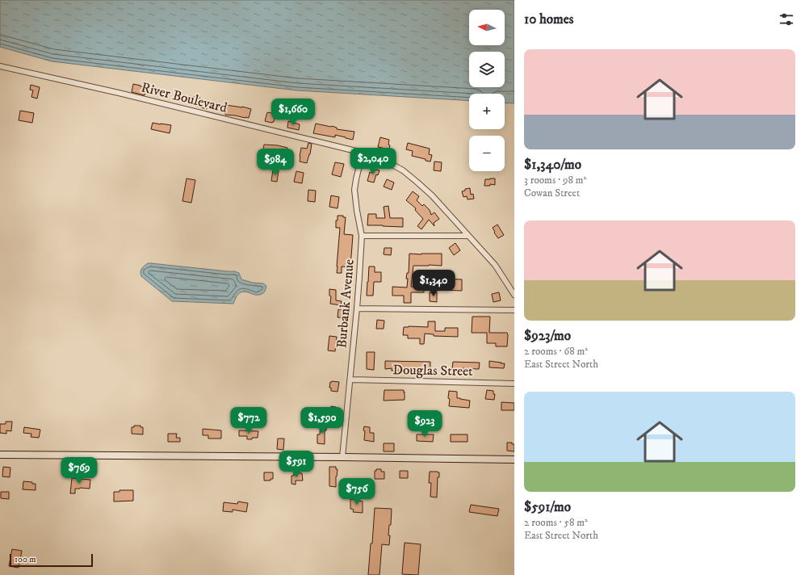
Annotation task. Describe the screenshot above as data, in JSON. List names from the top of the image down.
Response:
{
  "streets": {
    "street": ["River Boulevard", "Burbank Avenue", "Douglas Street"]
  },
  "crossings": [
    ["River Boulevard", "Burbank Avenue"],
    ["Burbank Avenue", "Douglas Street"]
  ],
  "scale_bar": "100 m",
  "north": "left",
  "page": {
    "heading": "10 homes",
    "map_buttons": ["+", "−"],
    "list": [
      {
        "name": "$1,340/mo",
        "note": "3 rooms · 98 m² · Cowan Street"
      },
      {
        "name": "$923/mo",
        "note": "2 rooms · 68 m² · East Street North"
      },
      {
        "name": "$591/mo",
        "note": "2 rooms · 58 m² · East Street North"
      }
    ],
    "price": [
      "$1,660",
      "$2,040",
      "$984",
      "$1,340",
      "$772",
      "$1,590",
      "$923",
      "$591",
      "$769",
      "$756"
    ],
    "scale": "100 m"
  }
}
